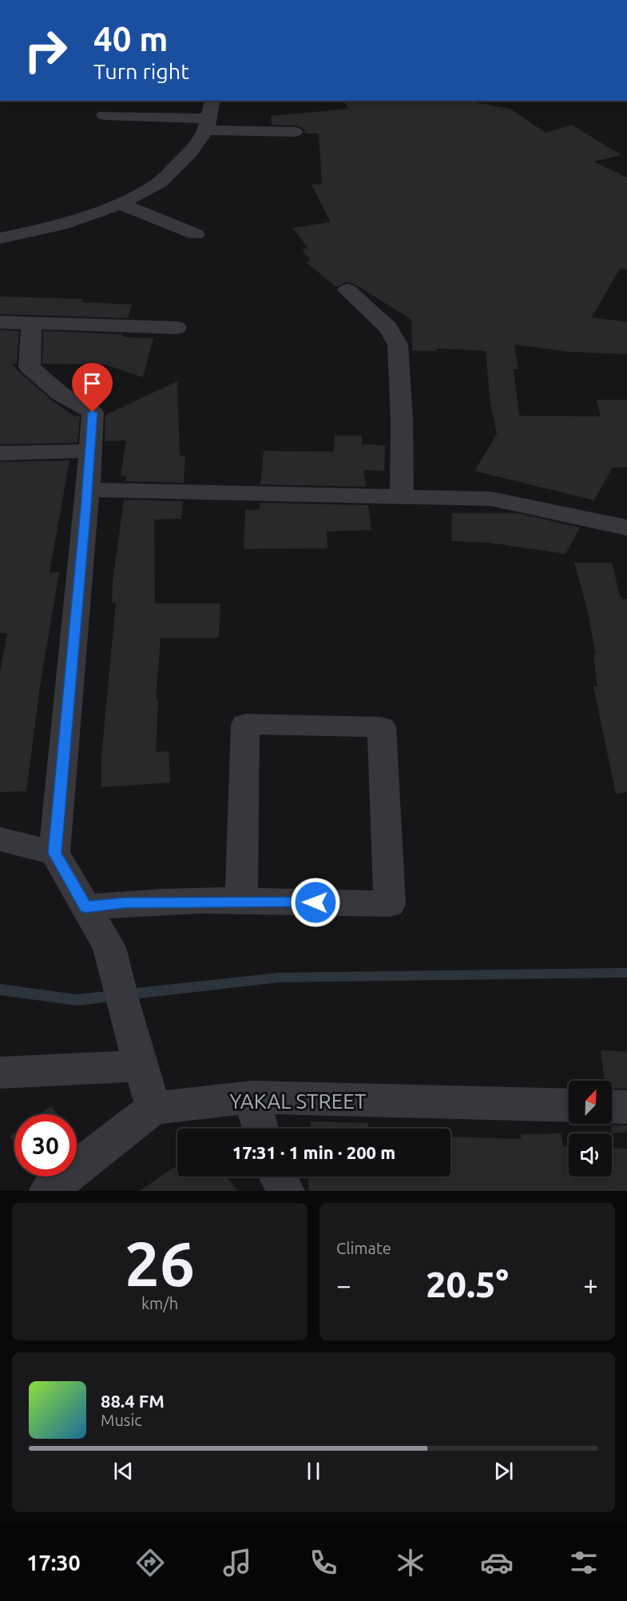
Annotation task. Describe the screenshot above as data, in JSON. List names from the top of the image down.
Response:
{
  "streets": {
    "street": ["YAKAL STREET"]
  },
  "north": "top right",
  "page": {
    "turn": ["40 m", "Turn right"],
    "limit": "30",
    "trip": "17:31 · 1 min · 200 m",
    "tile": [
      ["26", "km/h"],
      "Climate"
    ],
    "heat": ["−", "20.5°", "+"],
    "song": ["88.4 FM", "Music"],
    "tabs": "17:30"
  }
}
